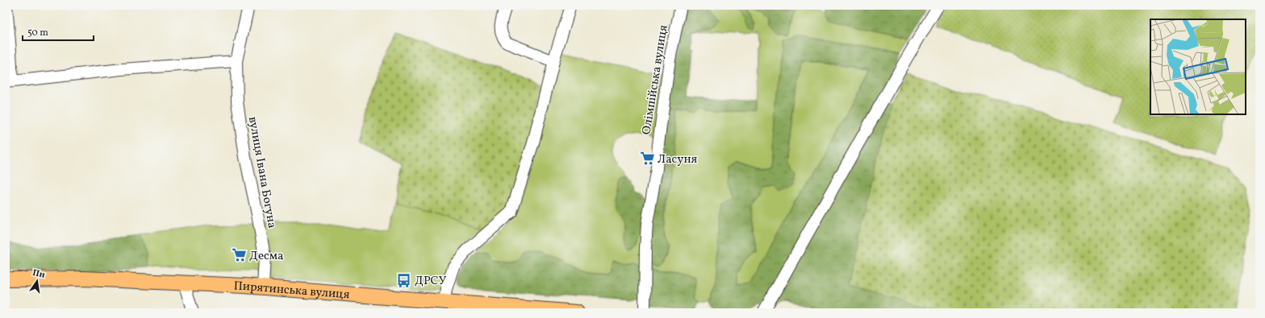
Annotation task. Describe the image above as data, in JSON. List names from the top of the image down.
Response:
{
  "streets": {
    "main road": ["Пирятинська вулиця"],
    "street": ["Олімпійська вулиця", "вулиця Івана Богуна"]
  },
  "crossings": [
    ["вулиця Івана Богуна", "Пирятинська вулиця"]
  ],
  "places": {
    "supermarket": ["Ласуня", "Десма"],
    "bus stop": ["ДРСУ"]
  },
  "scale_bar": "50 m",
  "north": "top"
}
